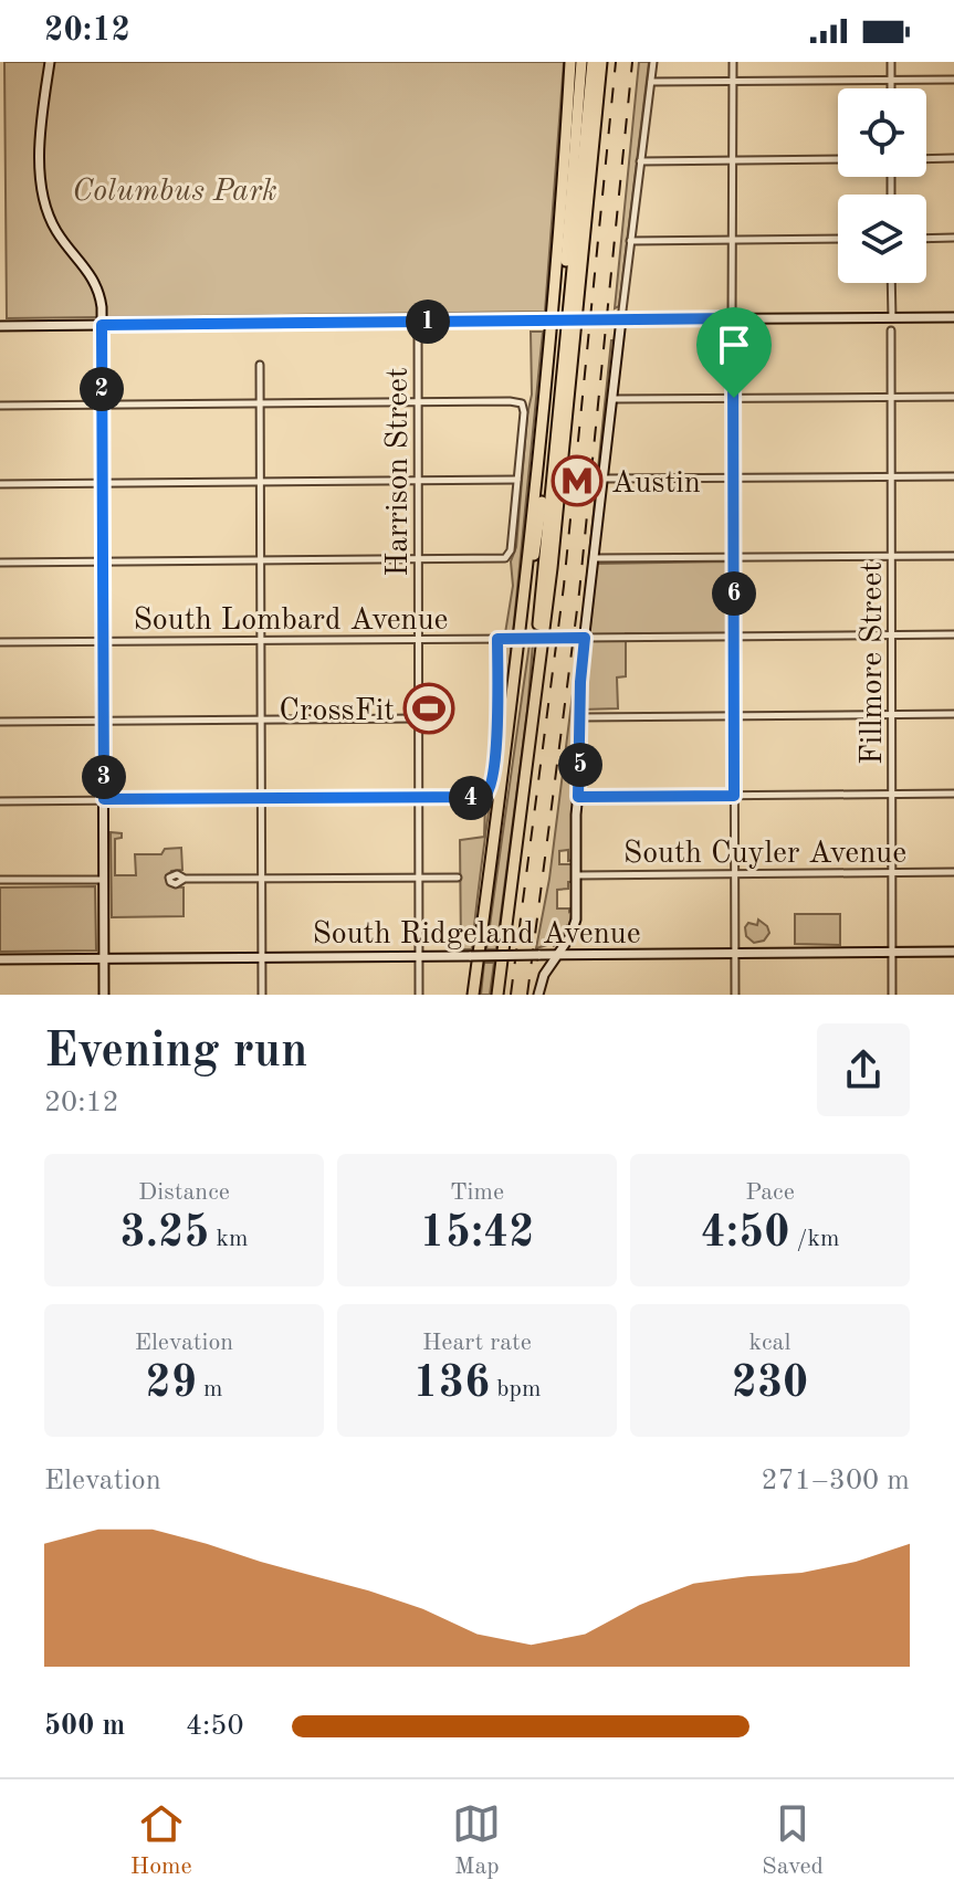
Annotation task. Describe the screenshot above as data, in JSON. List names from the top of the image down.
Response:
{
  "streets": {
    "street": [
      "Harrison Street",
      "South Lombard Avenue",
      "Fillmore Street",
      "South Cuyler Avenue",
      "South Ridgeland Avenue"
    ]
  },
  "crossings": [
    ["Harrison Street", "South Lombard Avenue"],
    ["Harrison Street", "South Ridgeland Avenue"],
    ["South Lombard Avenue", "Fillmore Street"],
    ["Fillmore Street", "South Cuyler Avenue"],
    ["Fillmore Street", "South Ridgeland Avenue"]
  ],
  "parks": ["Columbus Park"],
  "places": {
    "metro station": ["Austin"],
    "sports": ["CrossFit"]
  },
  "page": {
    "status": "20:12",
    "pins": [
      "1",
      "2",
      "6",
      "5",
      "3",
      "4"
    ],
    "heading": ["Evening run", "20:12"],
    "stats": [
      ["Distance", "3.25 km"],
      ["Time", "15:42"],
      ["Pace", "4:50 /km"],
      ["Elevation", "29 m"],
      ["Heart rate", "136 bpm"],
      ["kcal", "230"]
    ],
    "chart": ["Elevation", "271–300 m"],
    "list": [
      {
        "name": "500 m",
        "note": "4:50"
      }
    ],
    "tabs": ["Home", "Map", "Saved"]
  }
}
